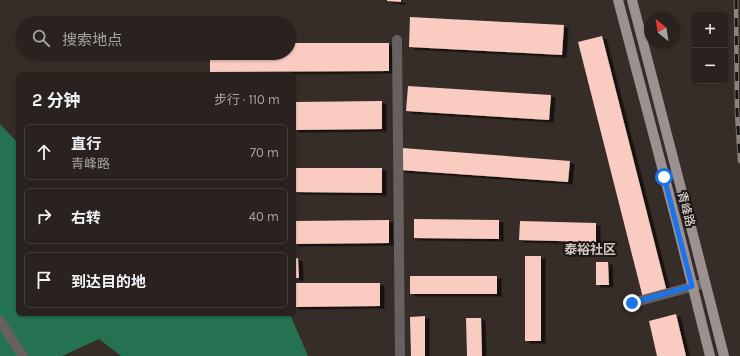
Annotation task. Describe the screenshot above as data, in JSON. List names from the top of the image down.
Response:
{
  "streets": {
    "main road": ["青峰路"]
  },
  "districts": ["泰裕社区"],
  "north": "top left",
  "page": {
    "map_buttons": ["+", "−"],
    "search": "搜索地点",
    "heading": ["2 分钟", "步行 · 110 m"],
    "list": [
      ["直行", "青峰路", "70 m"],
      ["右转", "40 m"],
      "到达目的地"
    ]
  }
}
